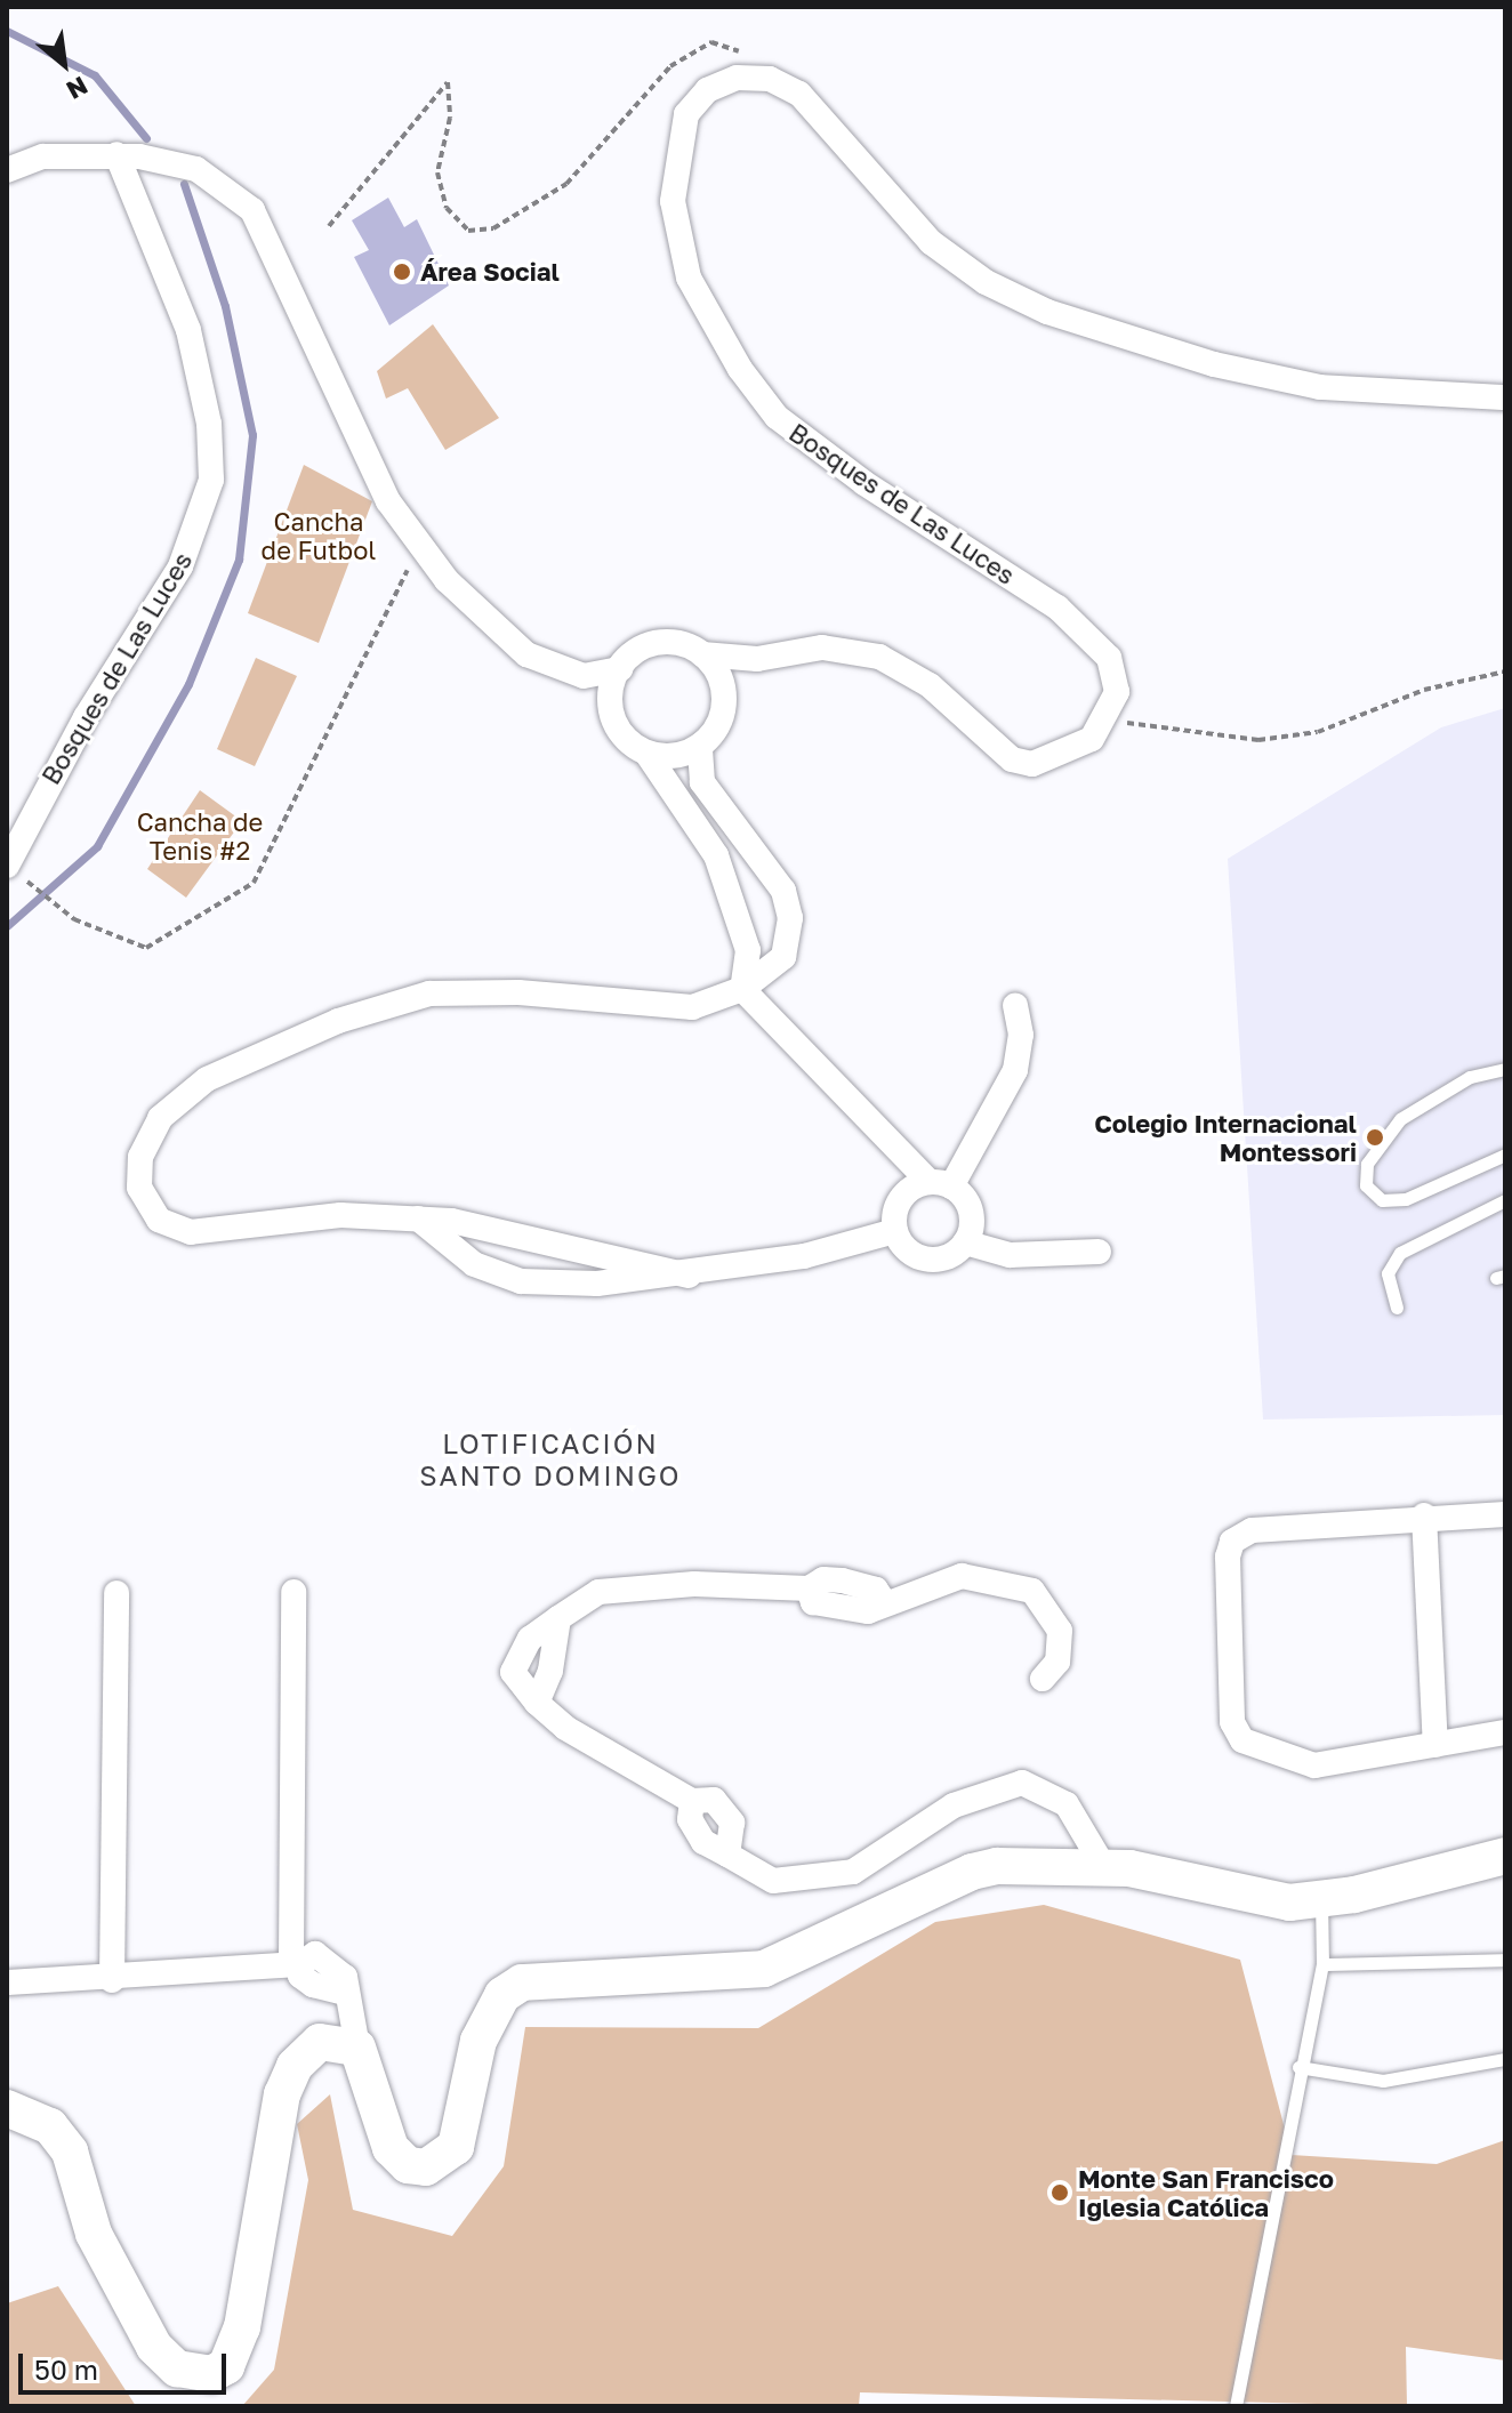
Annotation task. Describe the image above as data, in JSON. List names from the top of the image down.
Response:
{
  "streets": {
    "street": ["Bosques de Las Luces"]
  },
  "districts": ["LOTIFICACIÓN SANTO DOMINGO"],
  "parks": ["Cancha de Futbol", "Cancha de Tenis #2"],
  "places": ["Área Social", "Colegio Internacional Montessori", "Monte San Francisco Iglesia Católica"],
  "scale_bar": "50 m",
  "north": "bottom right"
}
